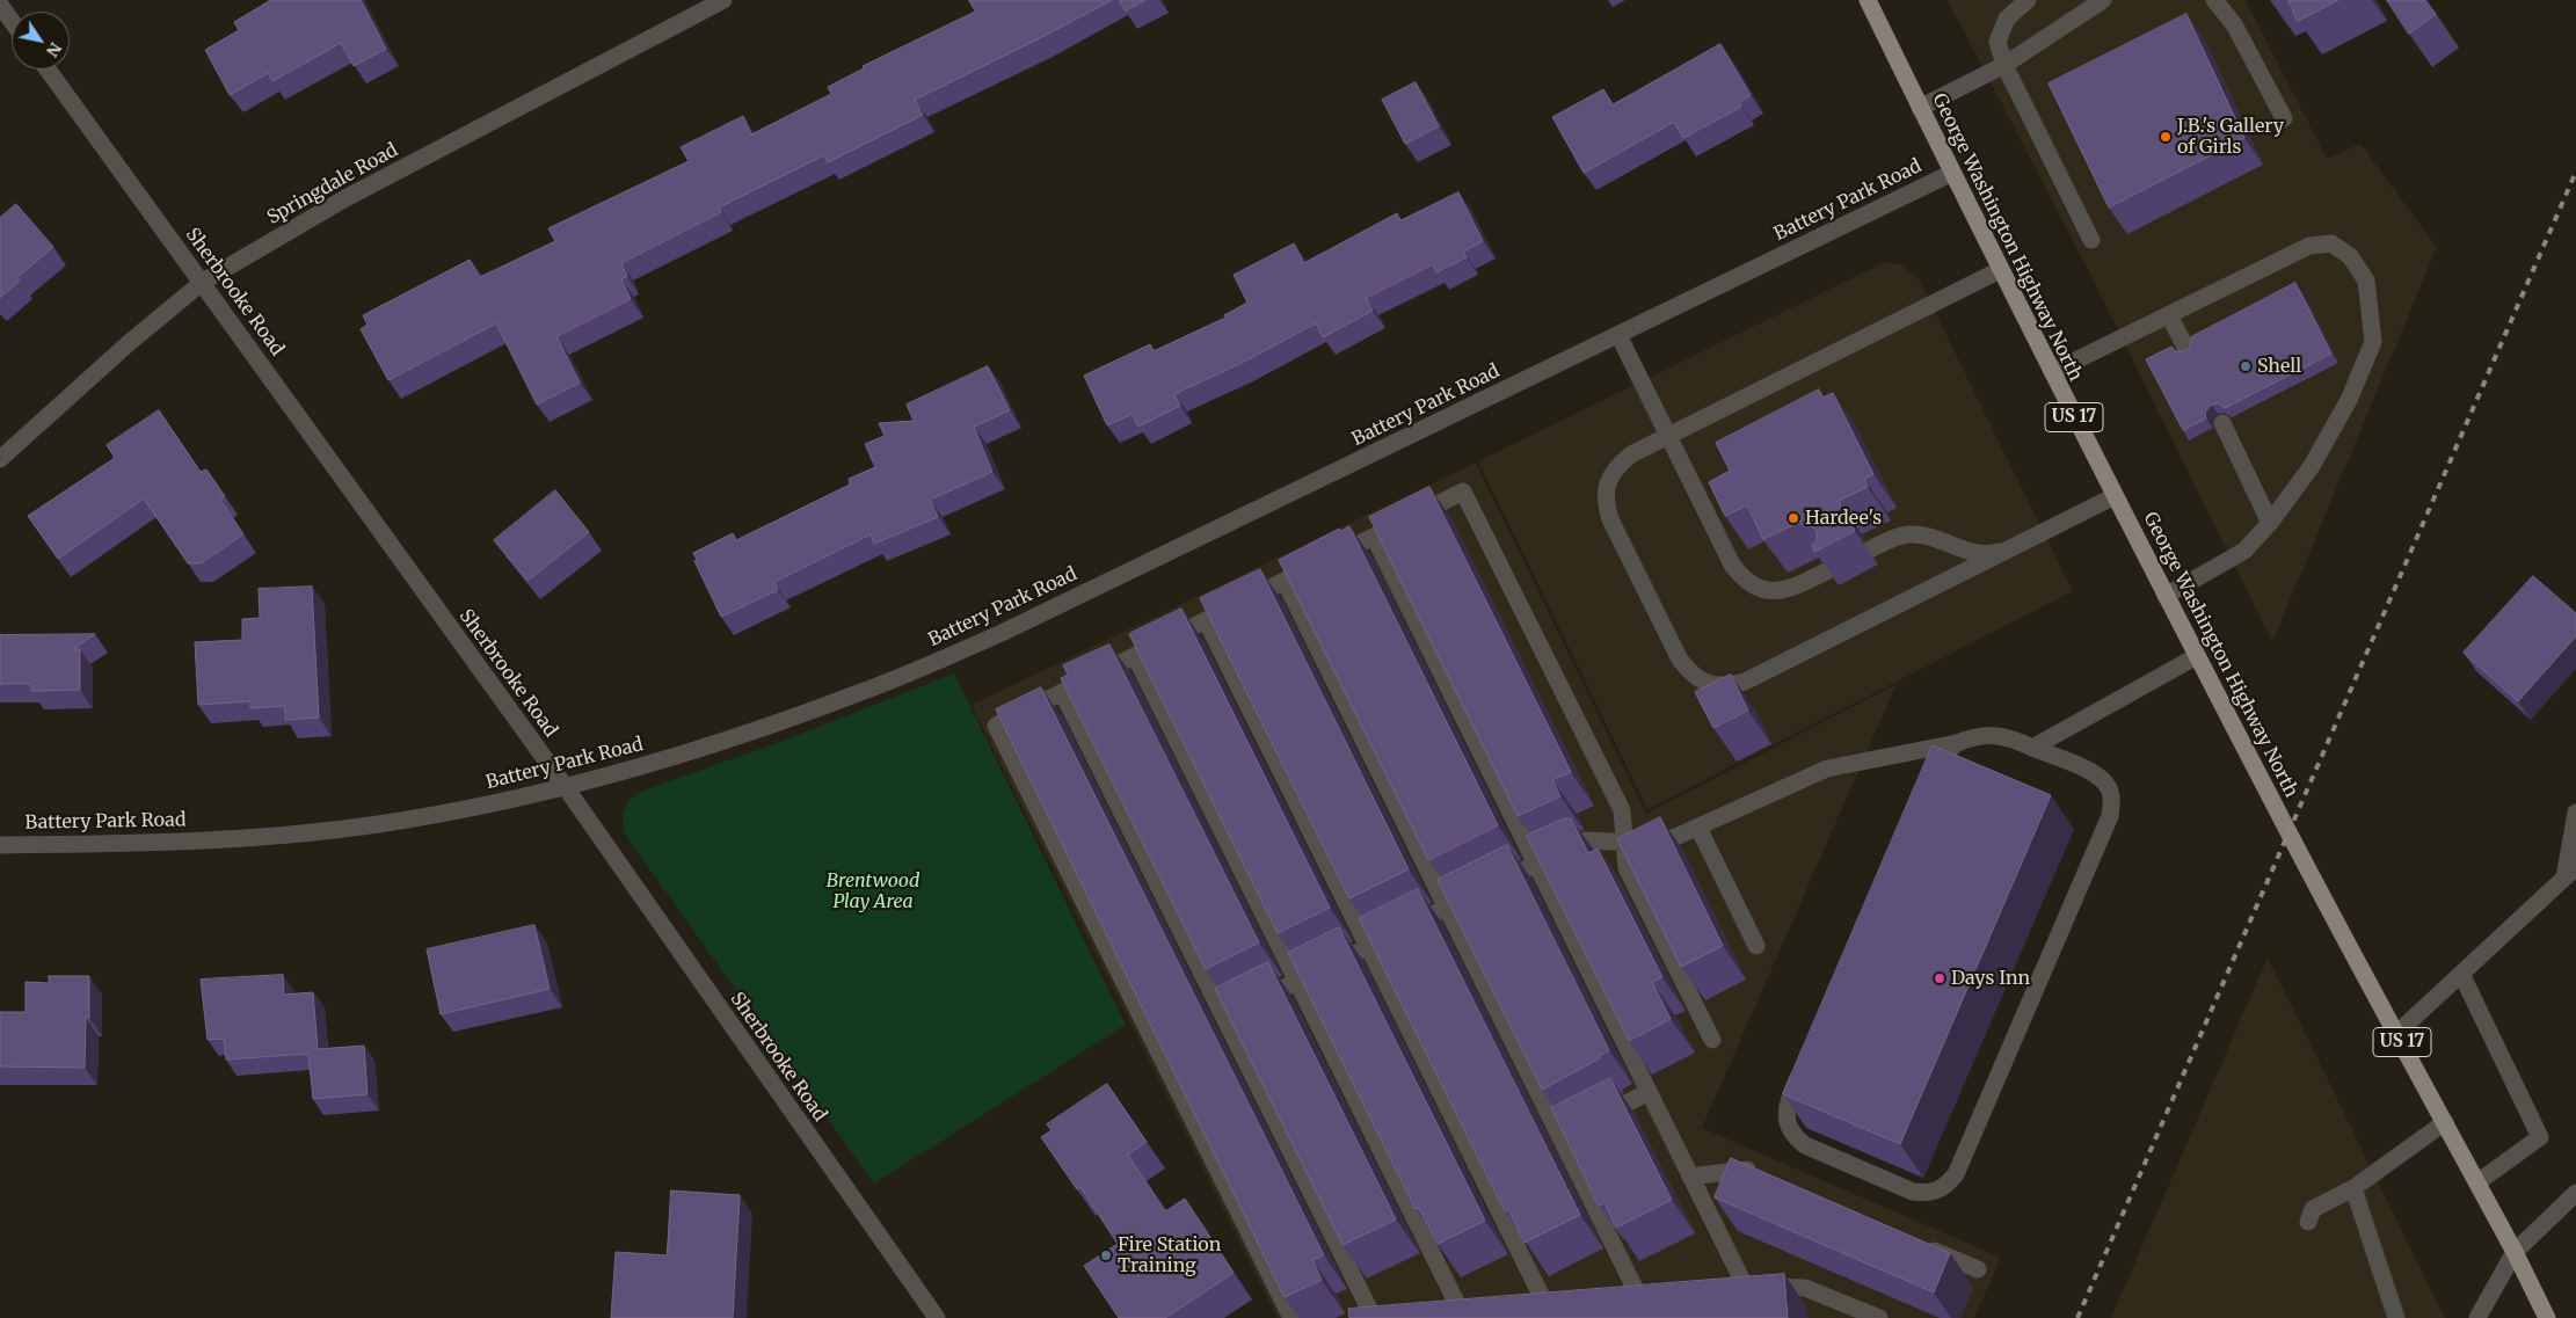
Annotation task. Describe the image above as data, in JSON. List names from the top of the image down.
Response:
{
  "streets": {
    "main road": ["George Washington Highway North", "US 17"],
    "street": ["Springdale Road", "Battery Park Road", "Sherbrooke Road"]
  },
  "crossings": [
    ["Springdale Road", "Sherbrooke Road"],
    ["Battery Park Road", "George Washington Highway North"],
    ["Battery Park Road", "Sherbrooke Road"],
    ["George Washington Highway North", "US 17"]
  ],
  "parks": ["Brentwood Play Area"],
  "places": [
    "J.B.'s Gallery of Girls",
    "Shell",
    "Hardee's",
    "Days Inn",
    "Fire Station Training"
  ],
  "north": "bottom right"
}
